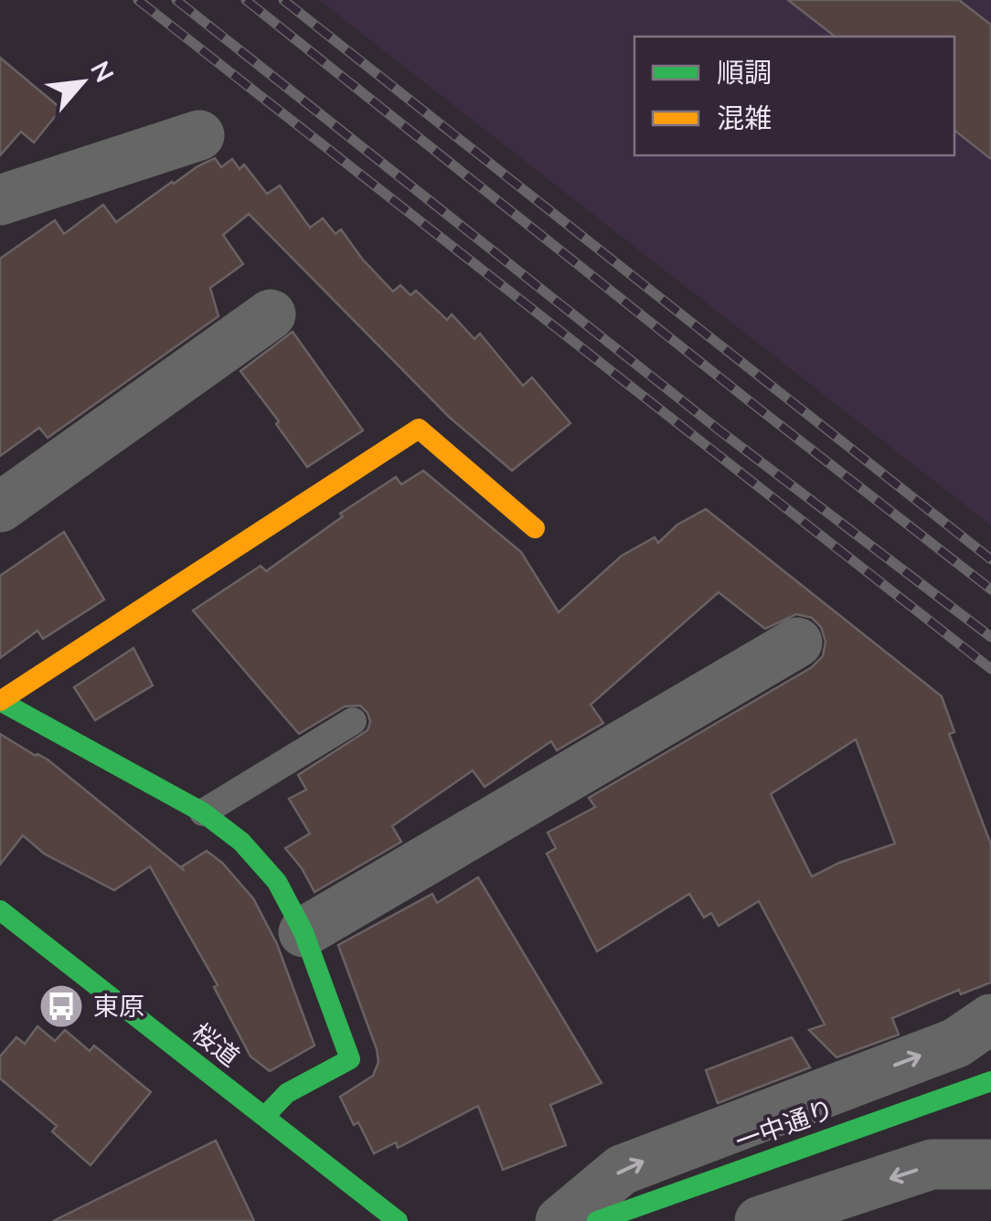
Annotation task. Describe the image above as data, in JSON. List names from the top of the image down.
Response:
{
  "streets": {
    "street": ["桜道", "一中通り"]
  },
  "places": {
    "bus stop": ["東原"]
  },
  "legend": ["順調", "混雑"],
  "north": "top right"
}
